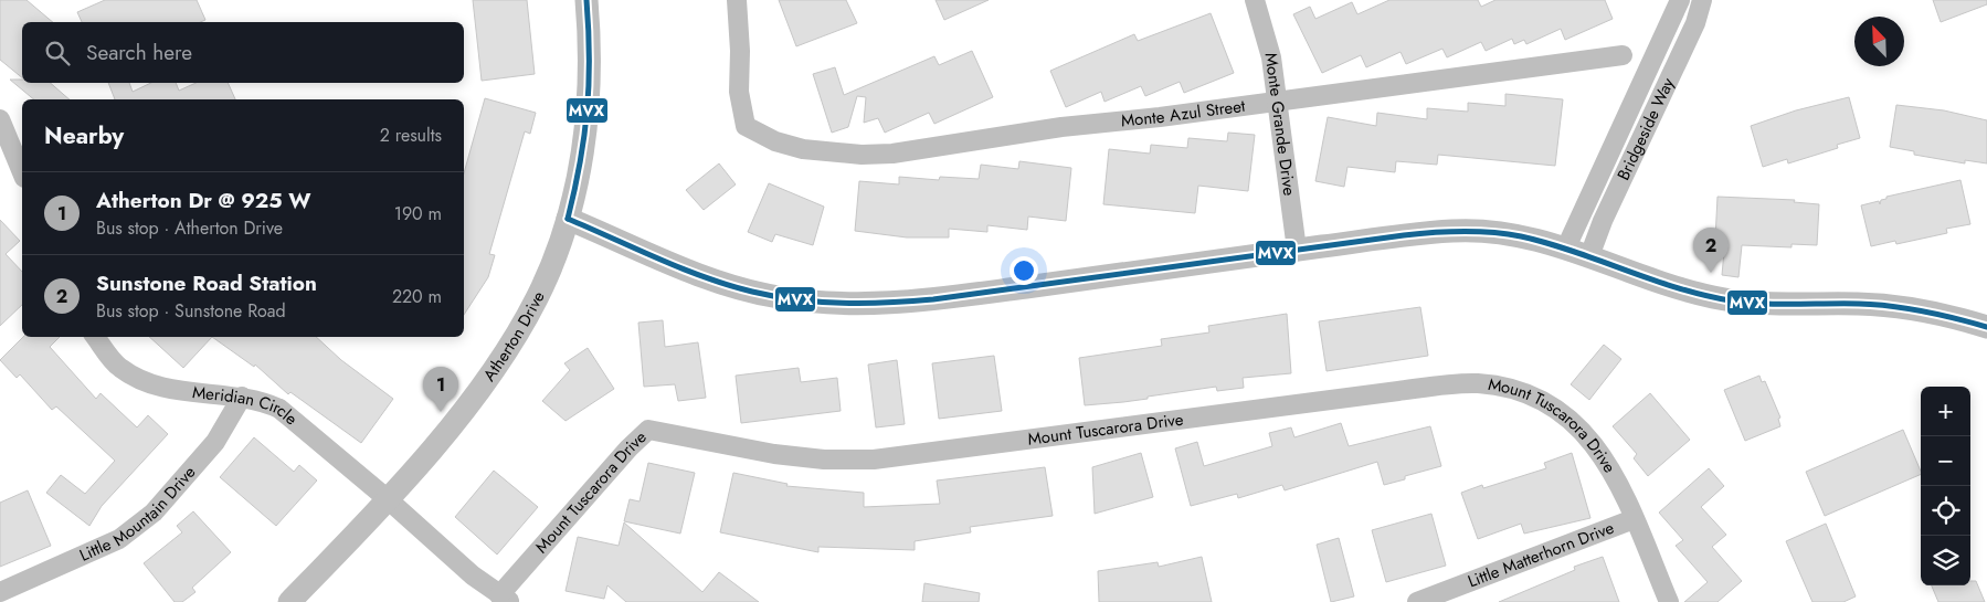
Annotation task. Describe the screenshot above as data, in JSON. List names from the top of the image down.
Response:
{
  "streets": {
    "street": [
      "Monte Azul Street",
      "Monte Grande Drive",
      "Bridgeside Way",
      "Atherton Drive",
      "Meridian Circle",
      "Mount Tuscarora Drive",
      "Little Mountain Drive",
      "Little Matterhorn Drive"
    ]
  },
  "crossings": [
    ["Monte Azul Street", "Monte Grande Drive"],
    ["Atherton Drive", "Meridian Circle"],
    ["Meridian Circle", "Mount Tuscarora Drive"],
    ["Meridian Circle", "Little Mountain Drive"],
    ["Mount Tuscarora Drive", "Little Matterhorn Drive"]
  ],
  "lines": ["transit line MVX"],
  "north": "top left",
  "page": {
    "search": "Search here",
    "heading": ["Nearby", "2 results"],
    "list": [
      {
        "mark": "1",
        "name": "Atherton Dr @ 925 W",
        "note": "Bus stop · Atherton Drive",
        "value": "190 m"
      },
      {
        "mark": "2",
        "name": "Sunstone Road Station",
        "note": "Bus stop · Sunstone Road",
        "value": "220 m"
      }
    ],
    "pins": ["2", "1"],
    "map_buttons": ["+", "−"]
  }
}
